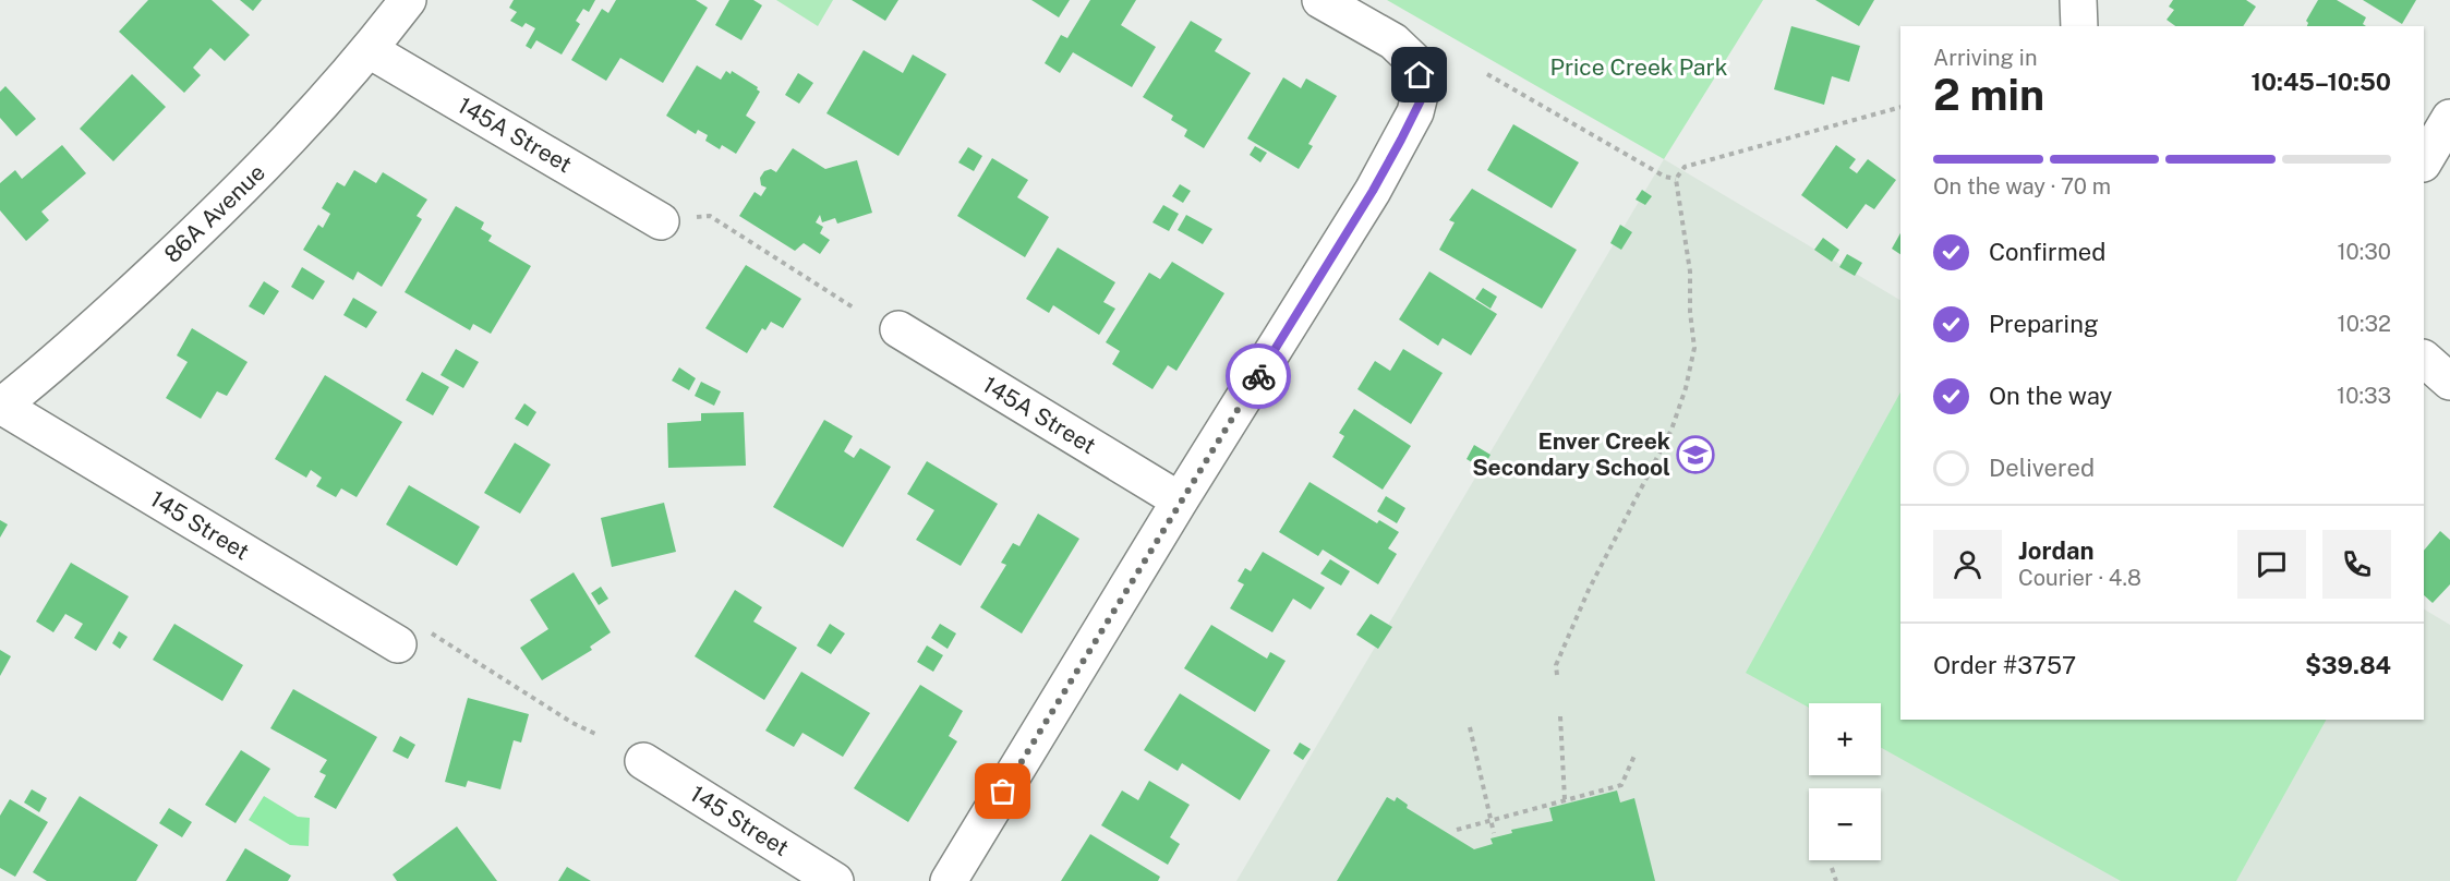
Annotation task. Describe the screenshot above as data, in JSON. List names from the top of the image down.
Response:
{
  "streets": {
    "street": ["145A Street", "86A Avenue", "145 Street"]
  },
  "crossings": [
    ["145A Street", "86A Avenue"],
    ["86A Avenue", "145 Street"]
  ],
  "parks": ["Price Creek Park"],
  "places": {
    "school or university": ["Enver Creek Secondary School"]
  },
  "page": {
    "heading": ["2 min", "Arriving in", "10:45–10:50"],
    "panel": [
      "Jordan",
      "Courier · 4.8",
      "Order #3757",
      "$39.84"
    ],
    "bar": "On the way · 70 m",
    "list": [
      ["Confirmed", "10:30"],
      ["Preparing", "10:32"],
      ["On the way", "10:33"],
      "Delivered"
    ],
    "map_buttons": ["+", "−"]
  }
}
